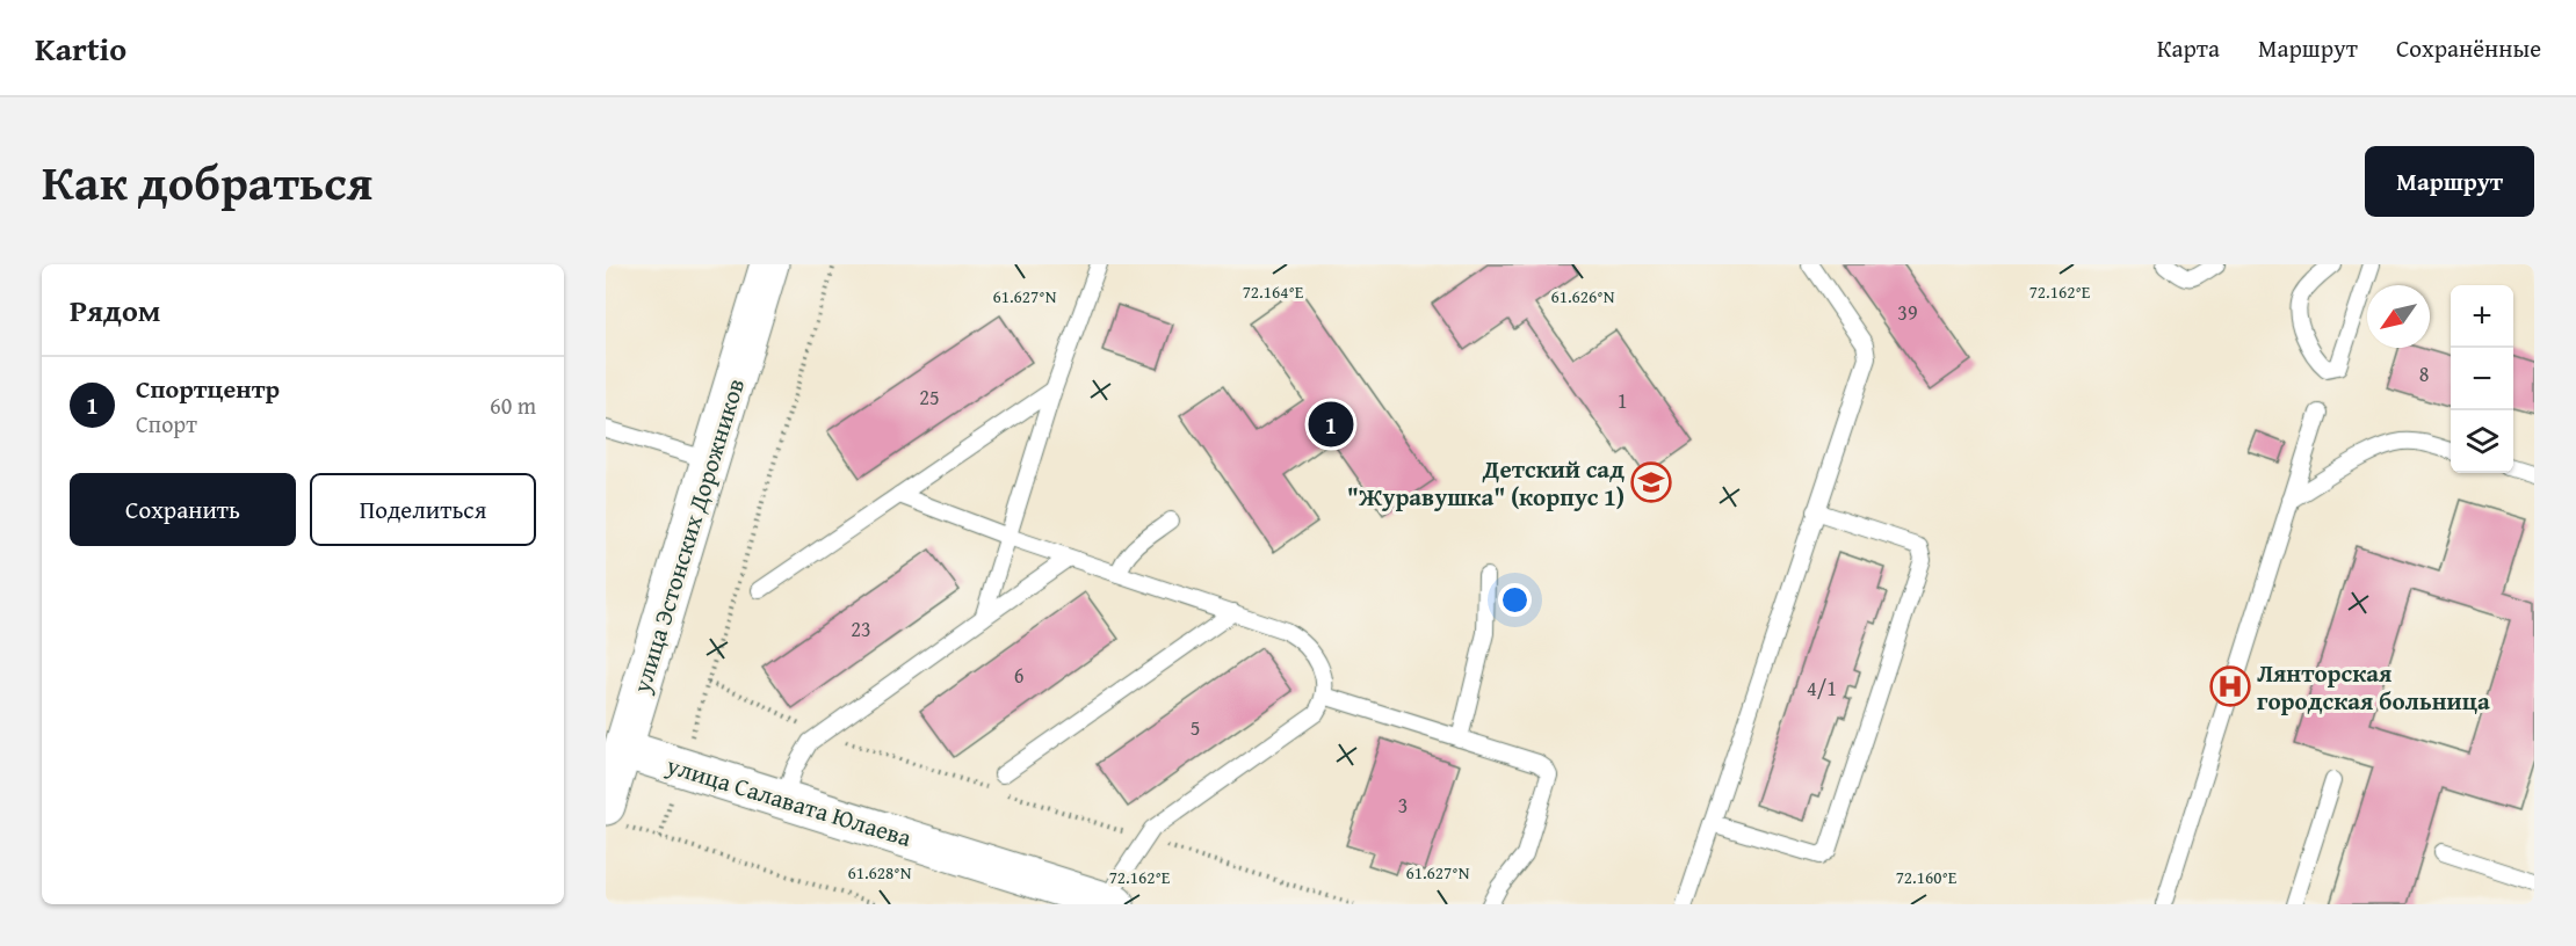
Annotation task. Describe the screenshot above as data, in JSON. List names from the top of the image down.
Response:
{
  "streets": {
    "main road": ["улица Эстонских Дорожников", "улица Салавата Юлаева"]
  },
  "crossings": [
    ["улица Эстонских Дорожников", "улица Салавата Юлаева"]
  ],
  "places": {
    "school or university": ["Детский сад \"Журавушка\" (корпус 1)"],
    "hospital": ["Лянторская городская больница"]
  },
  "house_numbers": [
    "39",
    "8",
    "25",
    "1",
    "23",
    "6",
    "4/1",
    "5",
    "3"
  ],
  "north": "bottom left",
  "page": {
    "header": "Kartio",
    "nav": ["Карта", "Маршрут", "Сохранённые"],
    "title": "Как добраться",
    "buttons": [
      "Маршрут",
      ["Сохранить", "Поделиться"]
    ],
    "heading": "Рядом",
    "map_buttons": ["+", "−"],
    "list": [
      {
        "mark": "1",
        "name": "Спортцентр",
        "note": "Спорт",
        "value": "60 m"
      }
    ],
    "pins": "1"
  },
  "coordinates": [
    "72.164°E",
    "72.162°E",
    "61.627°N",
    "61.626°N",
    "61.628°N",
    "72.160°E"
  ]
}
